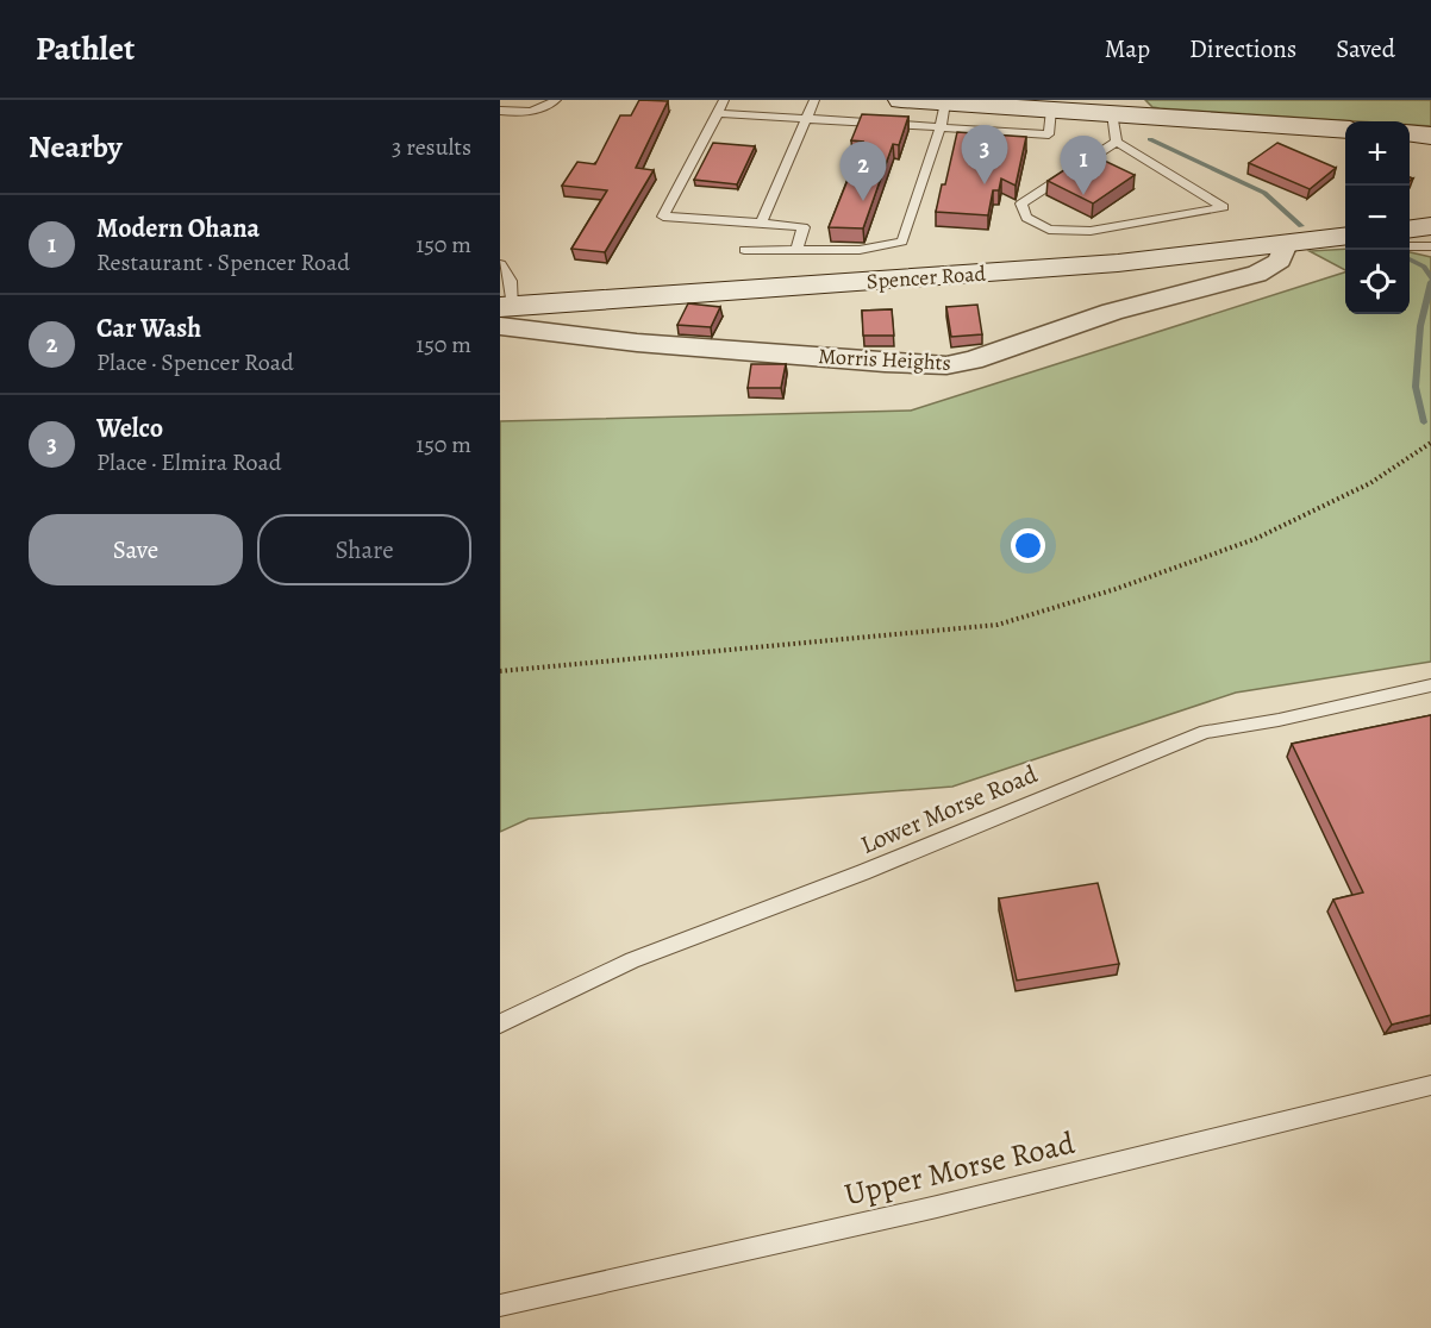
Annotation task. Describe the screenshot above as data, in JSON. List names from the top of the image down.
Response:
{
  "streets": {
    "street": ["Spencer Road", "Morris Heights"],
    "lane": ["Lower Morse Road", "Upper Morse Road"]
  },
  "crossings": [
    ["Spencer Road", "Morris Heights"]
  ],
  "page": {
    "header": "Pathlet",
    "nav": ["Map", "Directions", "Saved"],
    "heading": ["Nearby", "3 results"],
    "map_buttons": ["+", "−"],
    "pins": ["3", "1", "2"],
    "list": [
      {
        "mark": "1",
        "name": "Modern Ohana",
        "note": "Restaurant · Spencer Road",
        "value": "150 m"
      },
      {
        "mark": "2",
        "name": "Car Wash",
        "note": "Place · Spencer Road",
        "value": "150 m"
      },
      {
        "mark": "3",
        "name": "Welco",
        "note": "Place · Elmira Road",
        "value": "150 m"
      }
    ],
    "buttons": ["Save", "Share"]
  }
}
